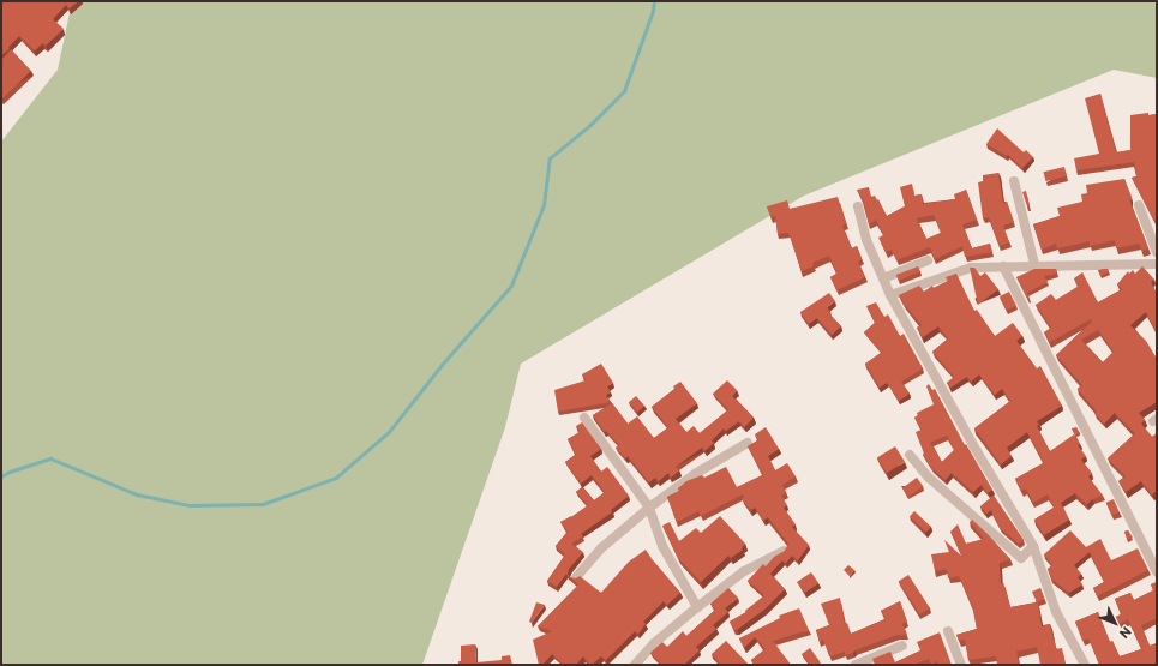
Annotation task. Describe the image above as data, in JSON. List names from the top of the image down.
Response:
{
  "north": "bottom right"
}
